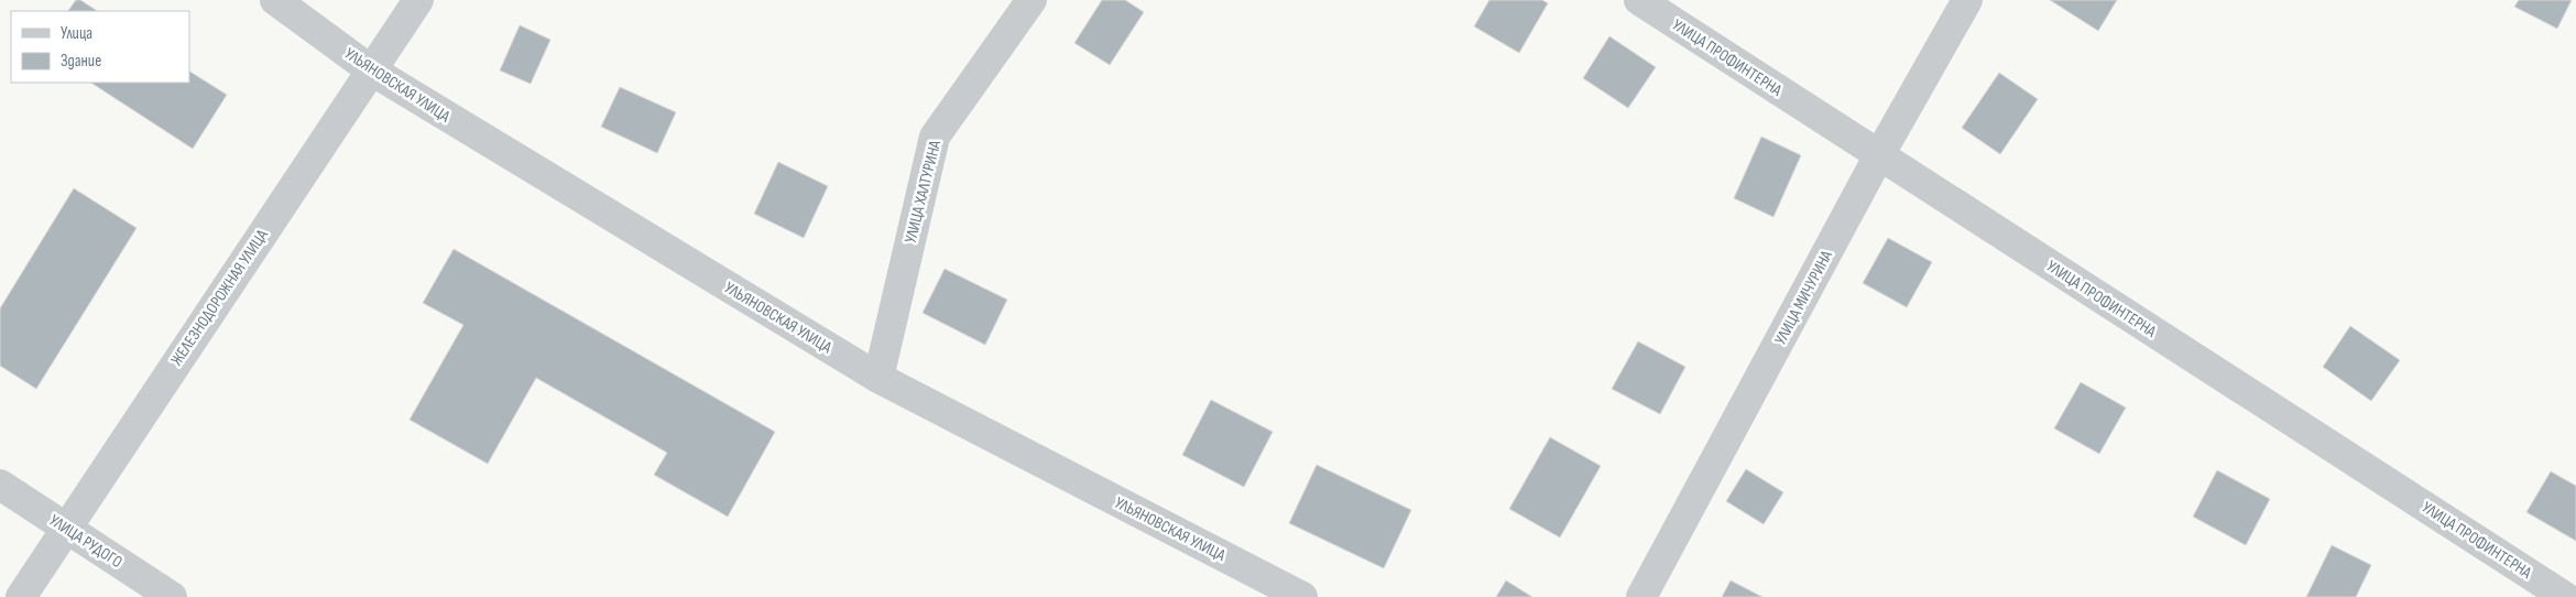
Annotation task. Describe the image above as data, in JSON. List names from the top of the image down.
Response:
{
  "streets": {
    "street": [
      "УЛИЦА ПРОФИНТЕРНА",
      "УЛЬЯНОВСКАЯ УЛИЦА",
      "УЛИЦА ХАЛТУРИНА",
      "ЖЕЛЕЗНОДОРОЖНАЯ УЛИЦА",
      "УЛИЦА МИЧУРИНА",
      "УЛИЦА РУДОГО"
    ]
  },
  "crossings": [
    ["УЛИЦА ПРОФИНТЕРНА", "УЛИЦА МИЧУРИНА"],
    ["УЛЬЯНОВСКАЯ УЛИЦА", "УЛИЦА ХАЛТУРИНА"],
    ["УЛЬЯНОВСКАЯ УЛИЦА", "ЖЕЛЕЗНОДОРОЖНАЯ УЛИЦА"],
    ["ЖЕЛЕЗНОДОРОЖНАЯ УЛИЦА", "УЛИЦА РУДОГО"]
  ],
  "legend": ["Улица", "Здание"]
}
